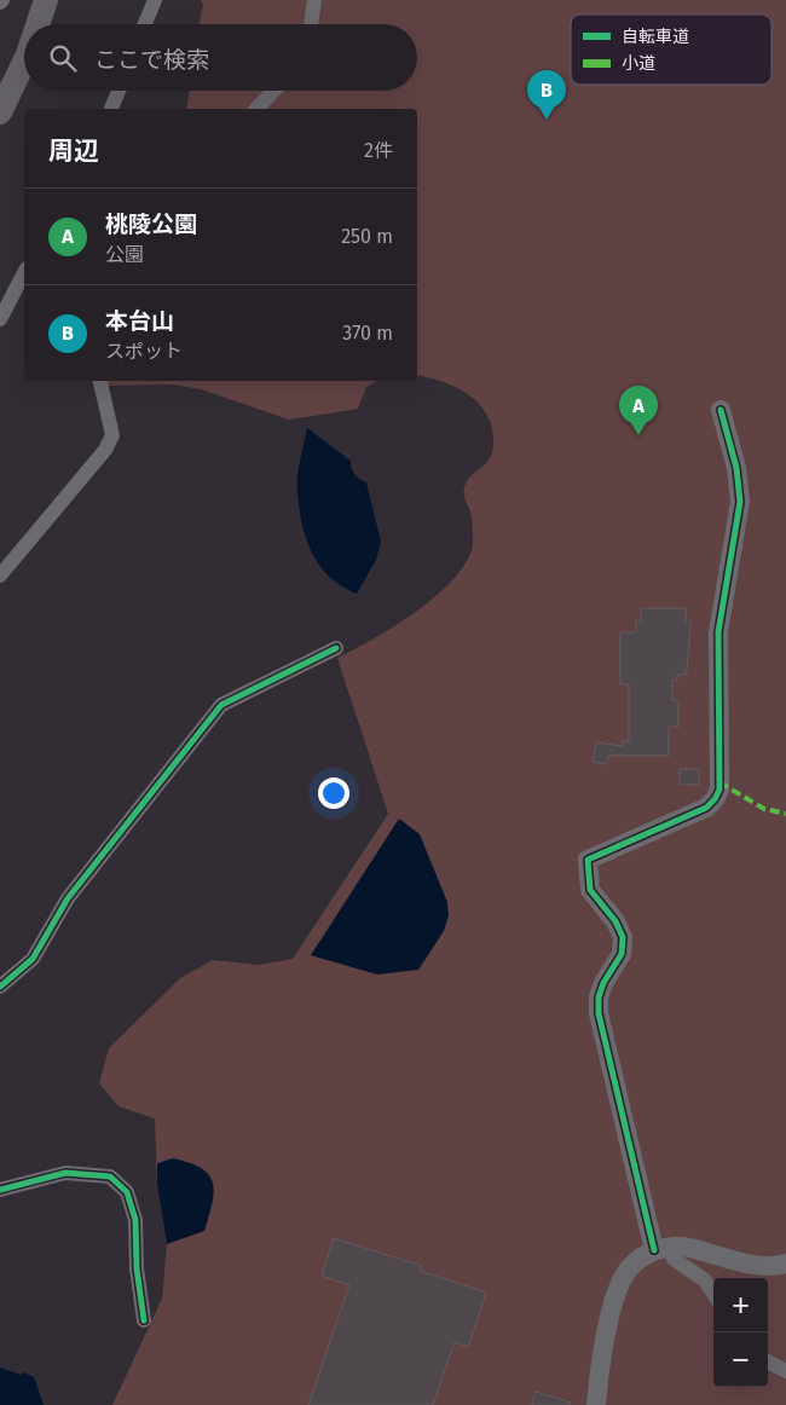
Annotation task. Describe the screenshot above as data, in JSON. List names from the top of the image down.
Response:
{
  "legend": ["自転車道", "小道"],
  "page": {
    "search": "ここで検索",
    "pins": ["B", "A"],
    "heading": ["周辺", "2件"],
    "list": [
      {
        "mark": "A",
        "name": "桃陵公園",
        "note": "公園",
        "value": "250 m"
      },
      {
        "mark": "B",
        "name": "本台山",
        "note": "スポット",
        "value": "370 m"
      }
    ],
    "map_buttons": ["+", "−"]
  }
}
